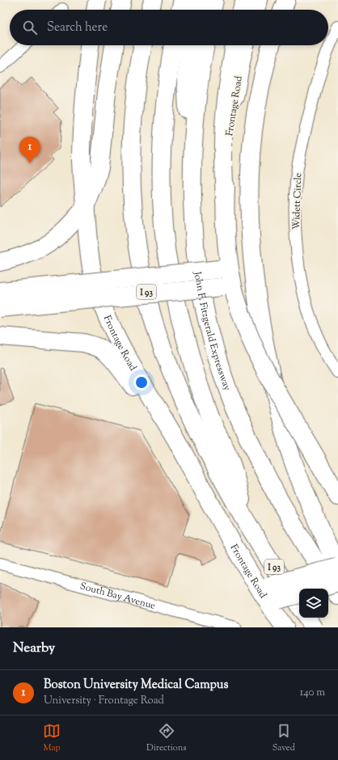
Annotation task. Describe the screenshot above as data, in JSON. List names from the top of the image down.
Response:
{
  "streets": {
    "main road": ["Frontage Road", "I 93", "John F. Fitzgerald Expressway"],
    "street": ["Widett Circle", "South Bay Avenue"]
  },
  "page": {
    "search": "Search here",
    "pins": "1",
    "heading": "Nearby",
    "list": [
      {
        "mark": "1",
        "name": "Boston University Medical Campus",
        "note": "University · Frontage Road",
        "value": "140 m"
      }
    ],
    "nav": ["Map", "Directions", "Saved"]
  }
}
